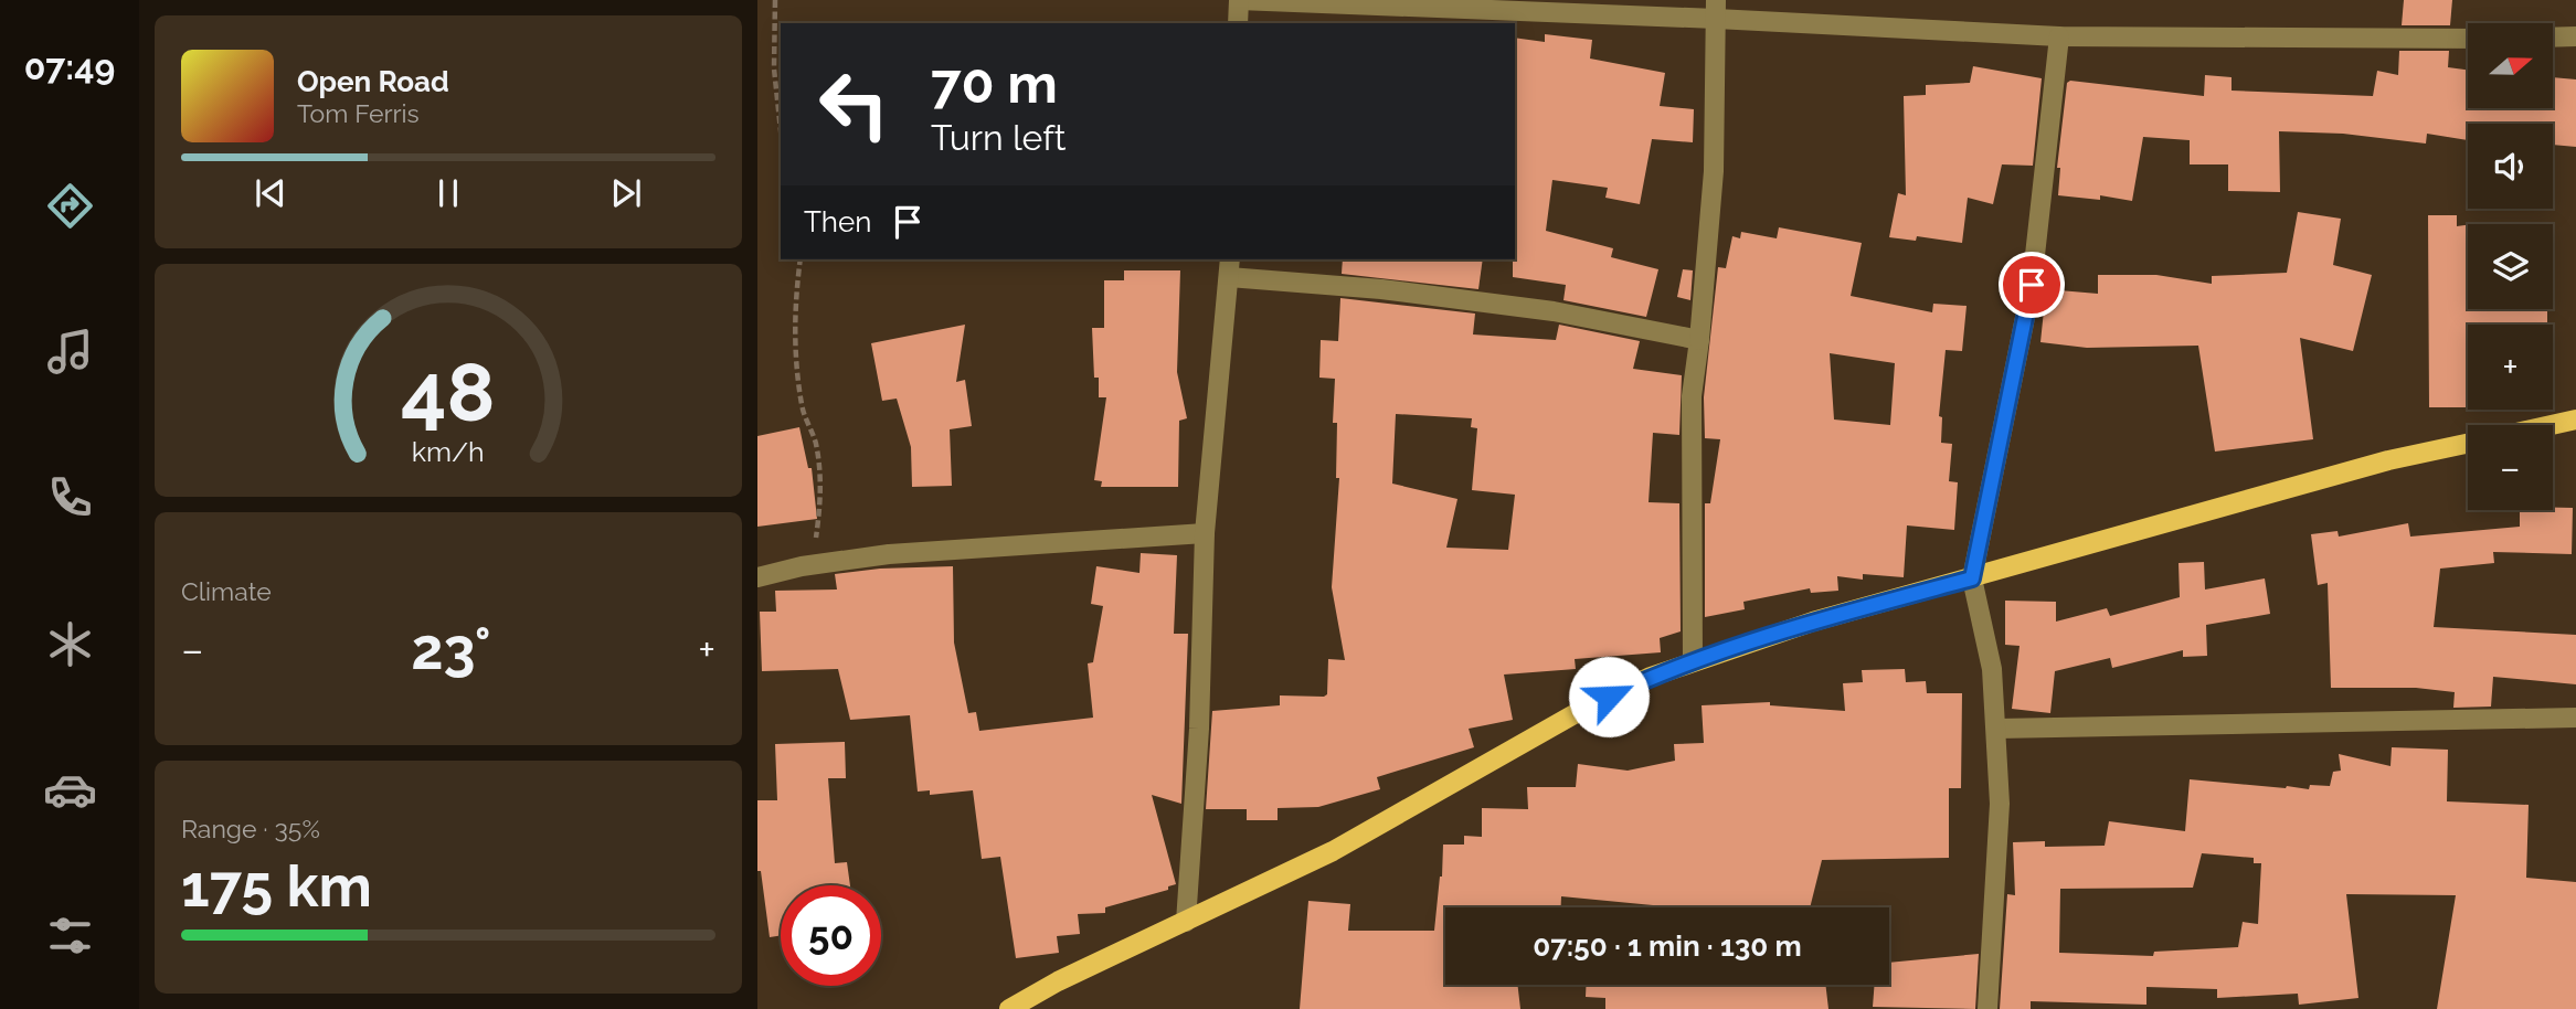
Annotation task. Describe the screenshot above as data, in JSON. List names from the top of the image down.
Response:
{
  "north": "right",
  "page": {
    "tabs": "07:49",
    "map_buttons": ["+", "−"],
    "turn": ["70 m", "Turn left"],
    "song": ["Open Road", "Tom Ferris"],
    "then": "Then",
    "tile": [
      "Climate",
      ["Range · 35%", "175 km"]
    ],
    "heat": ["−", "23°", "+"],
    "limit": "50",
    "trip": "07:50 · 1 min · 130 m",
    "gauge": ["48", "km/h"]
  }
}
